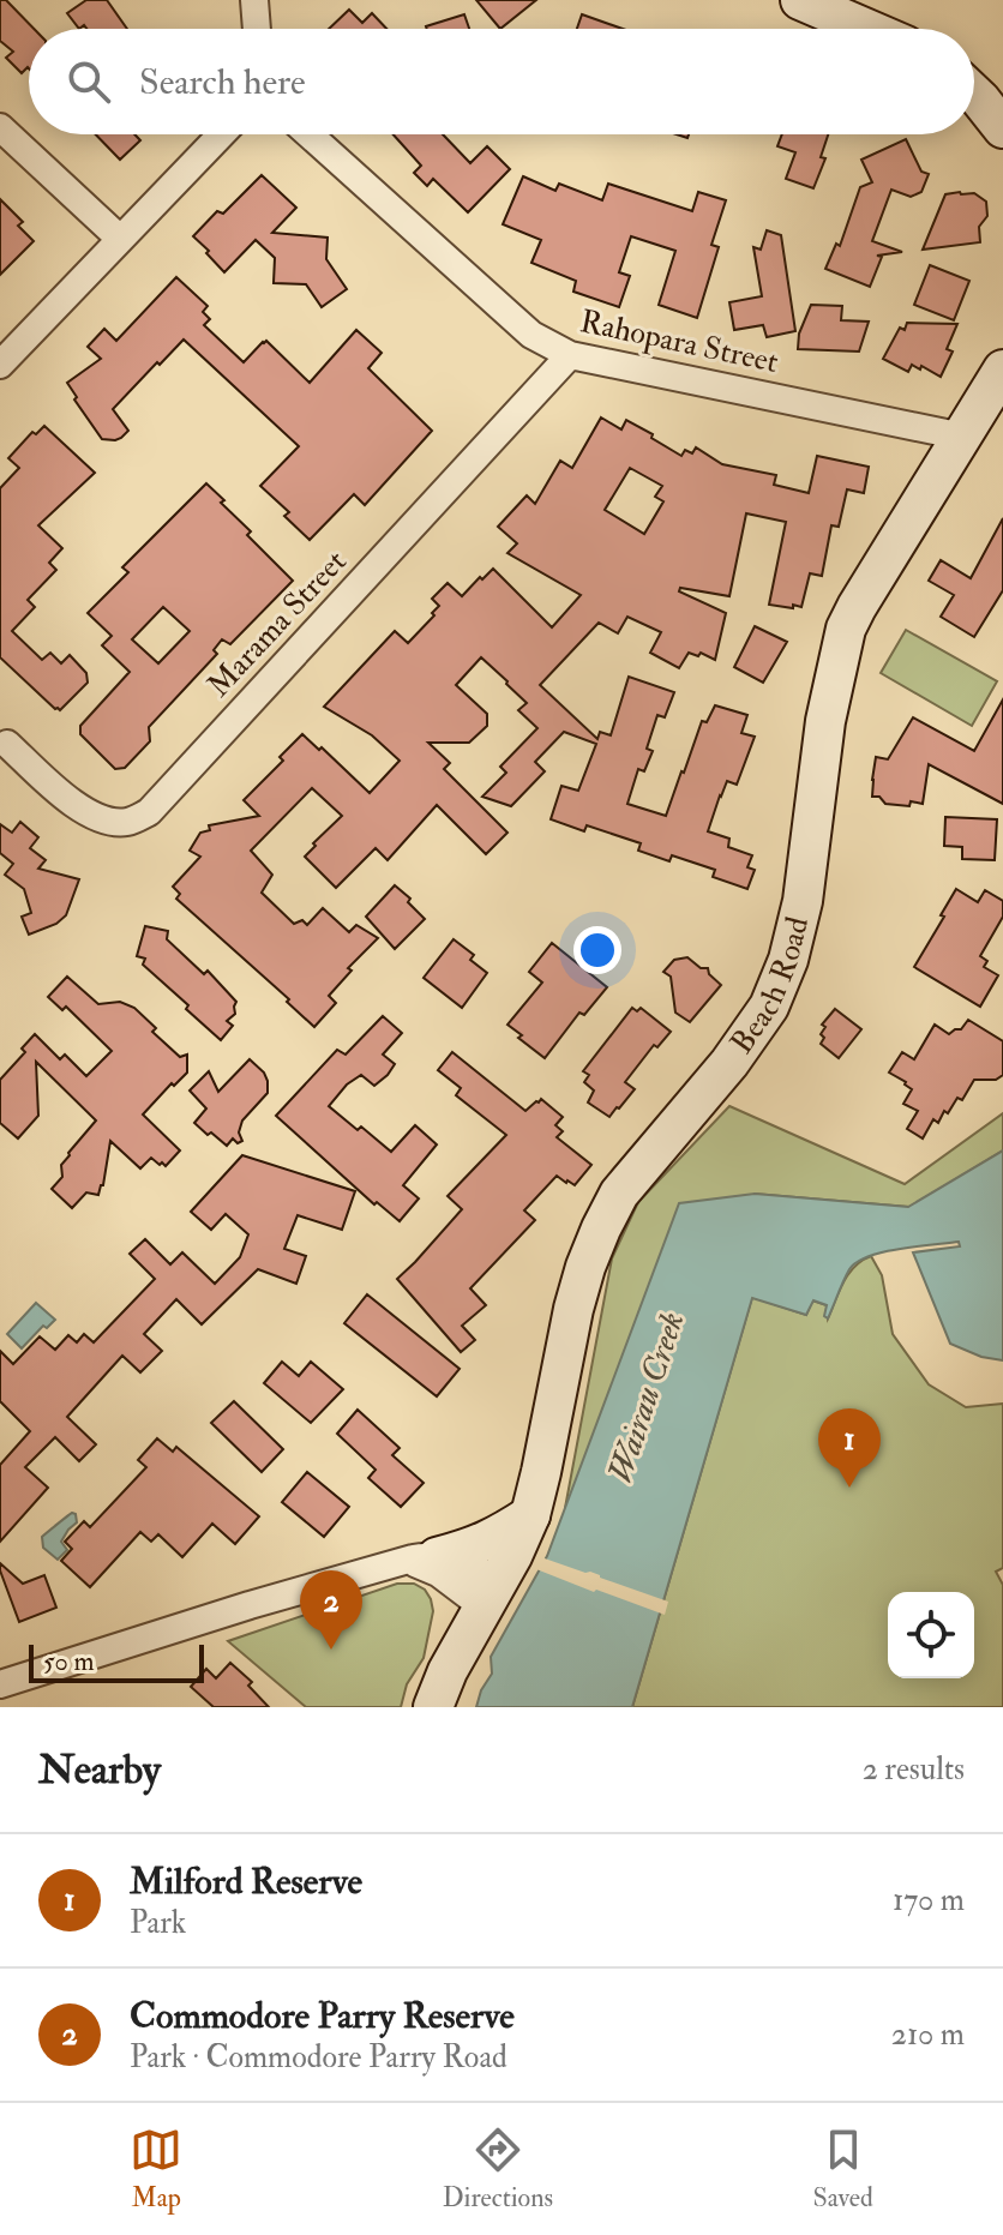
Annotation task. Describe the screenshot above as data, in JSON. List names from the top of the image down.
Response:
{
  "streets": {
    "main road": ["Beach Road"],
    "street": ["Rahopara Street", "Marama Street"]
  },
  "crossings": [
    ["Rahopara Street", "Marama Street"],
    ["Rahopara Street", "Beach Road"]
  ],
  "water": ["Wairau Creek"],
  "scale_bar": "50 m",
  "page": {
    "search": "Search here",
    "pins": ["1", "2"],
    "scale": "50 m",
    "heading": ["Nearby", "2 results"],
    "list": [
      {
        "mark": "1",
        "name": "Milford Reserve",
        "note": "Park",
        "value": "170 m"
      },
      {
        "mark": "2",
        "name": "Commodore Parry Reserve",
        "note": "Park · Commodore Parry Road",
        "value": "210 m"
      }
    ],
    "nav": ["Map", "Directions", "Saved"]
  }
}
